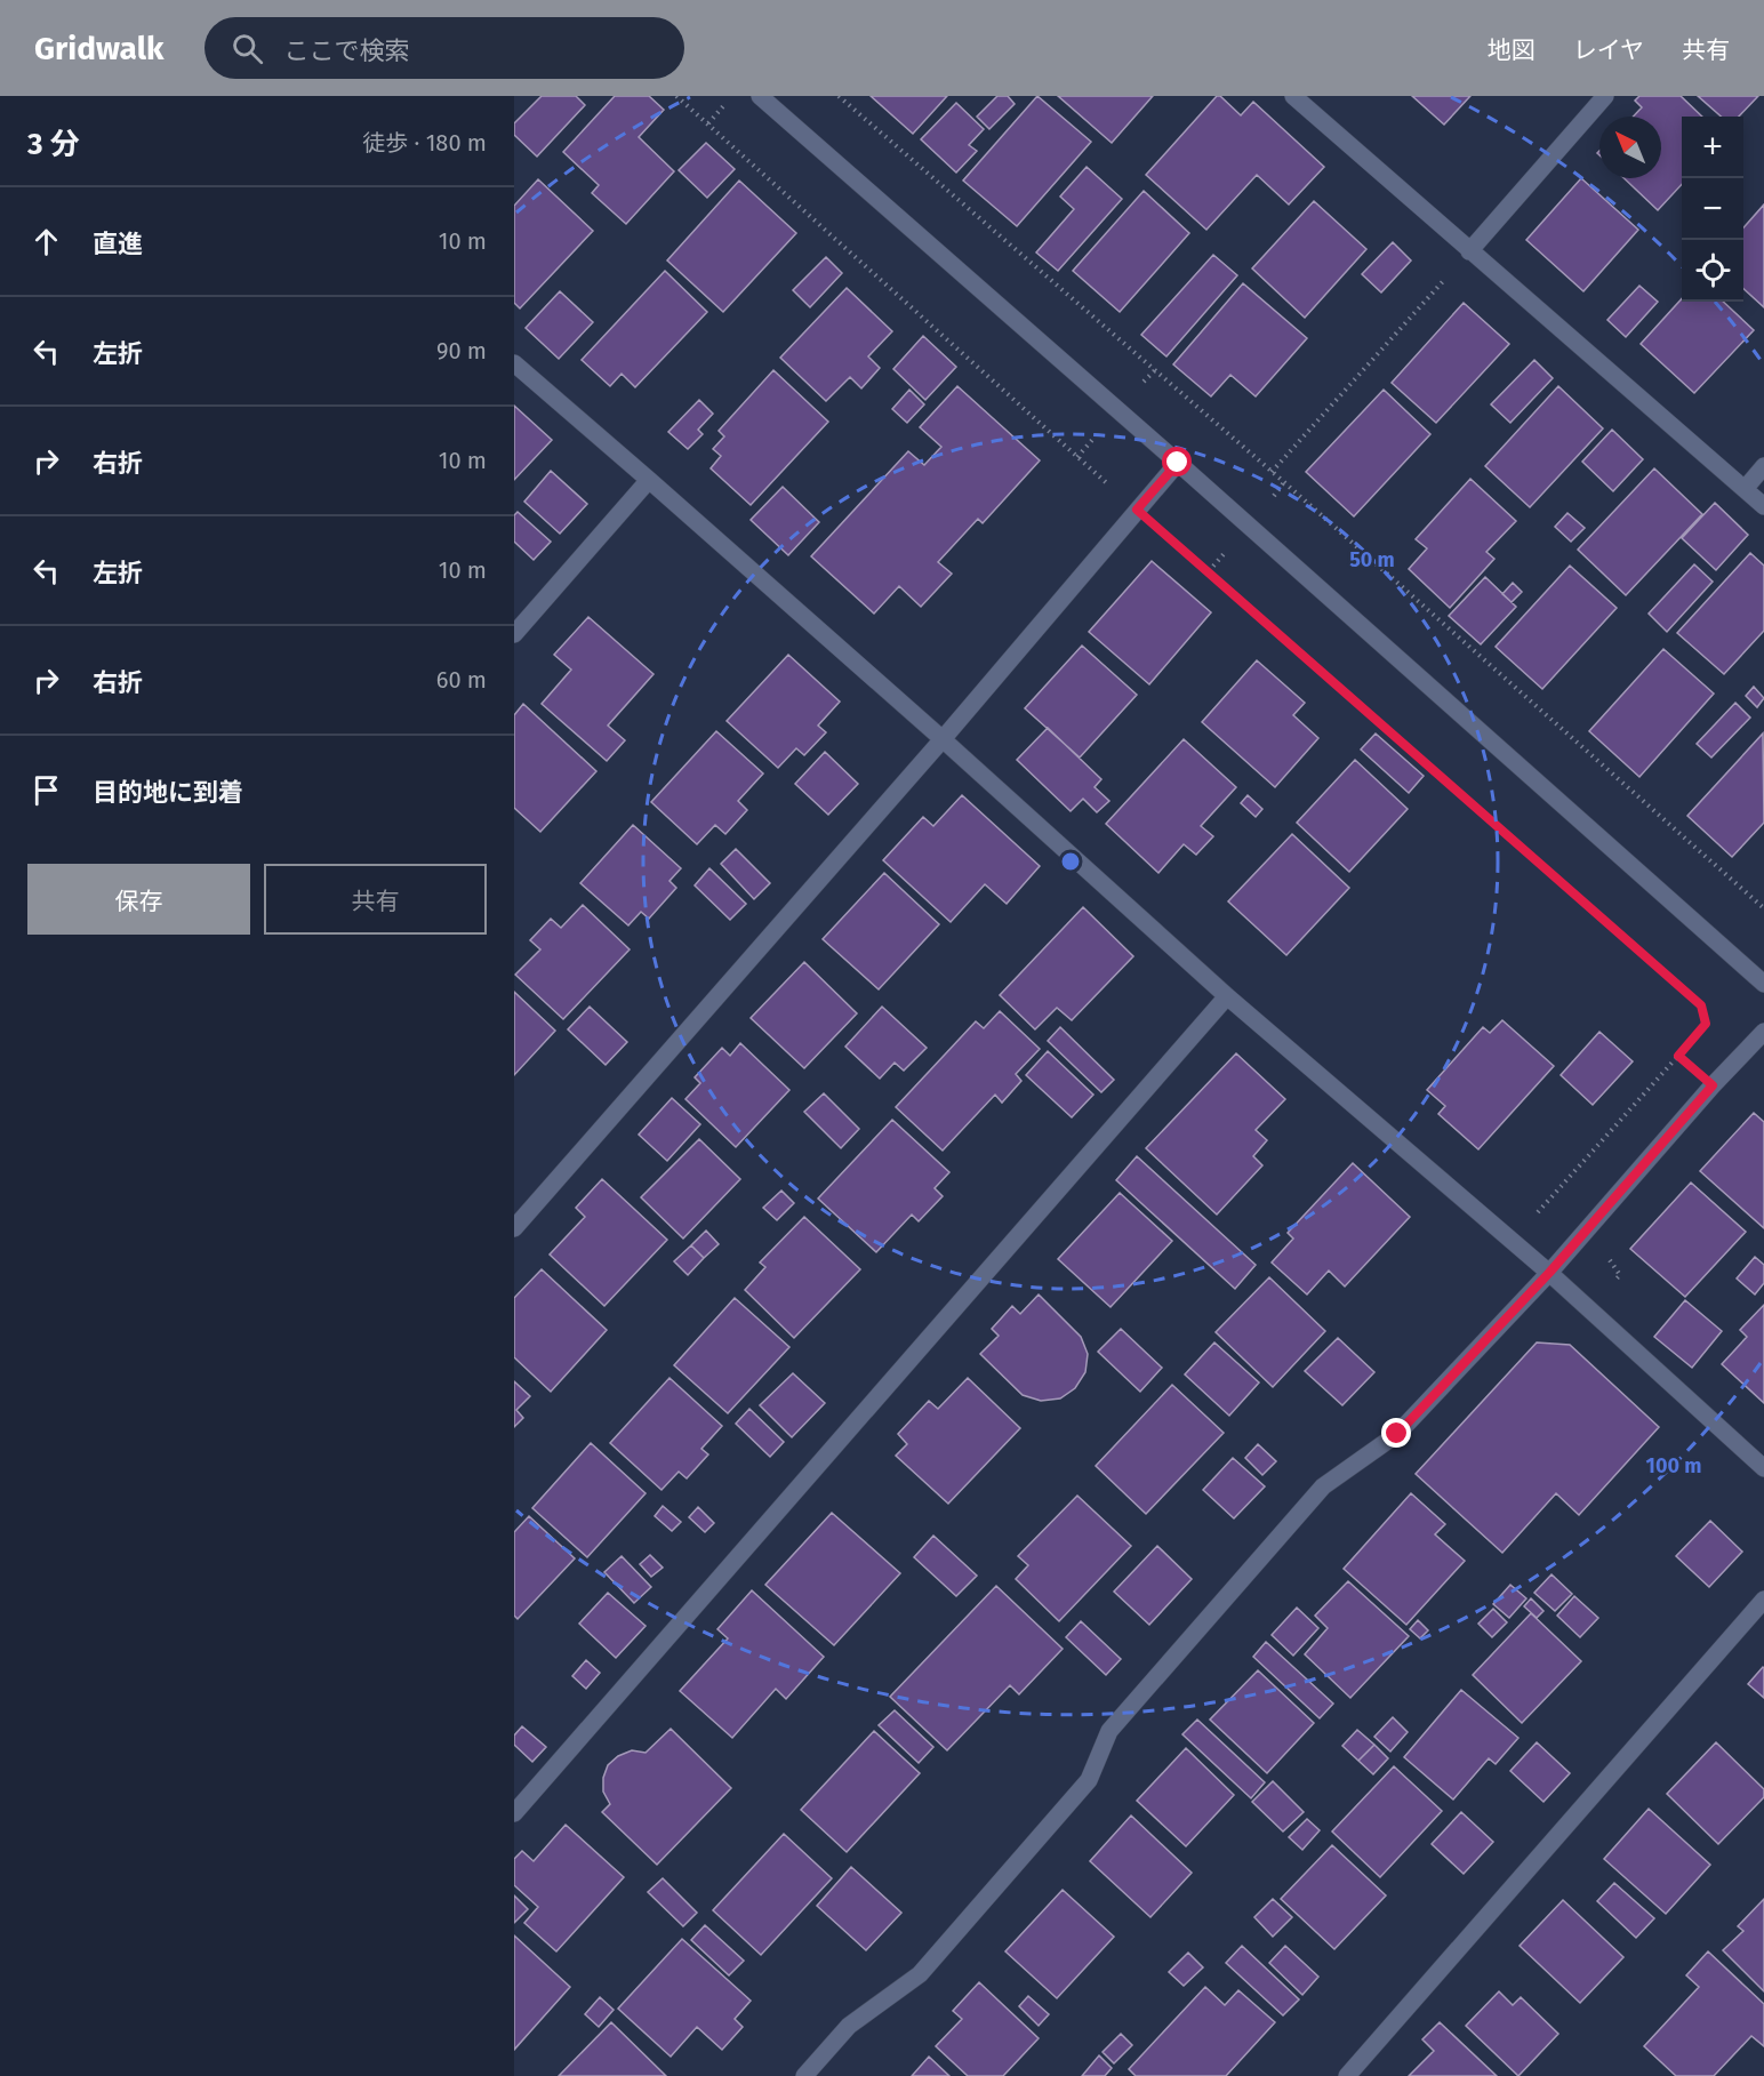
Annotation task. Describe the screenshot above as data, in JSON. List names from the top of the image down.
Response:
{
  "north": "top left",
  "page": {
    "header": "Gridwalk",
    "search": "ここで検索",
    "nav": ["地図", "レイヤ", "共有"],
    "heading": ["3 分", "徒歩 · 180 m"],
    "map_buttons": ["+", "−"],
    "list": [
      ["直進", "10 m"],
      ["左折", "90 m"],
      ["右折", "10 m"],
      ["左折", "10 m"],
      ["右折", "60 m"],
      "目的地に到着"
    ],
    "buttons": ["保存", "共有"]
  },
  "rings": ["50 m", "100 m"]
}
